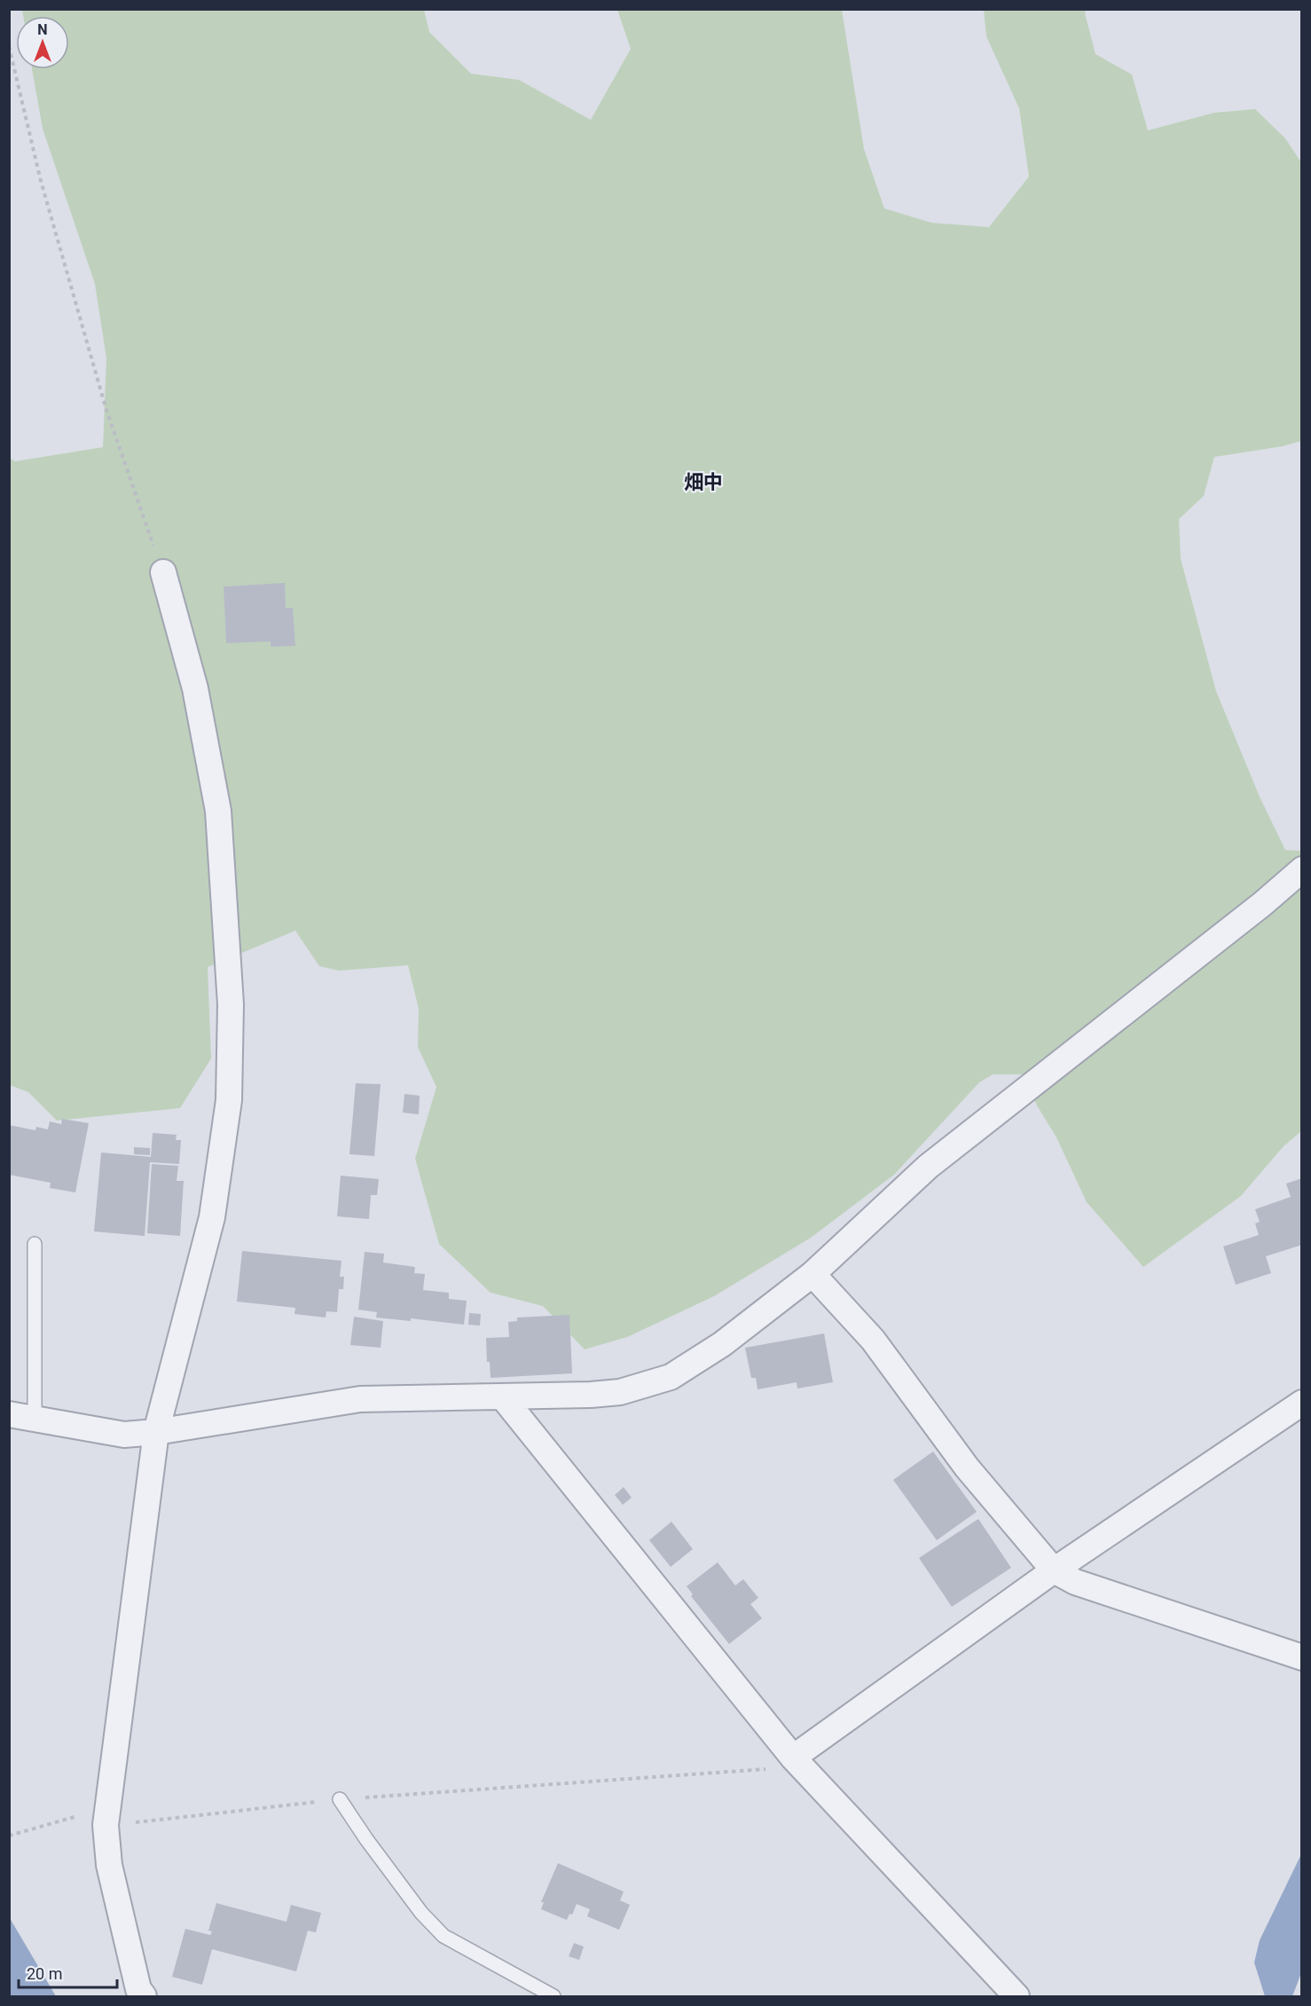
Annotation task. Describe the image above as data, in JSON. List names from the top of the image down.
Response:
{
  "districts": ["畑中"],
  "scale_bar": "20 m",
  "north": "top"
}
